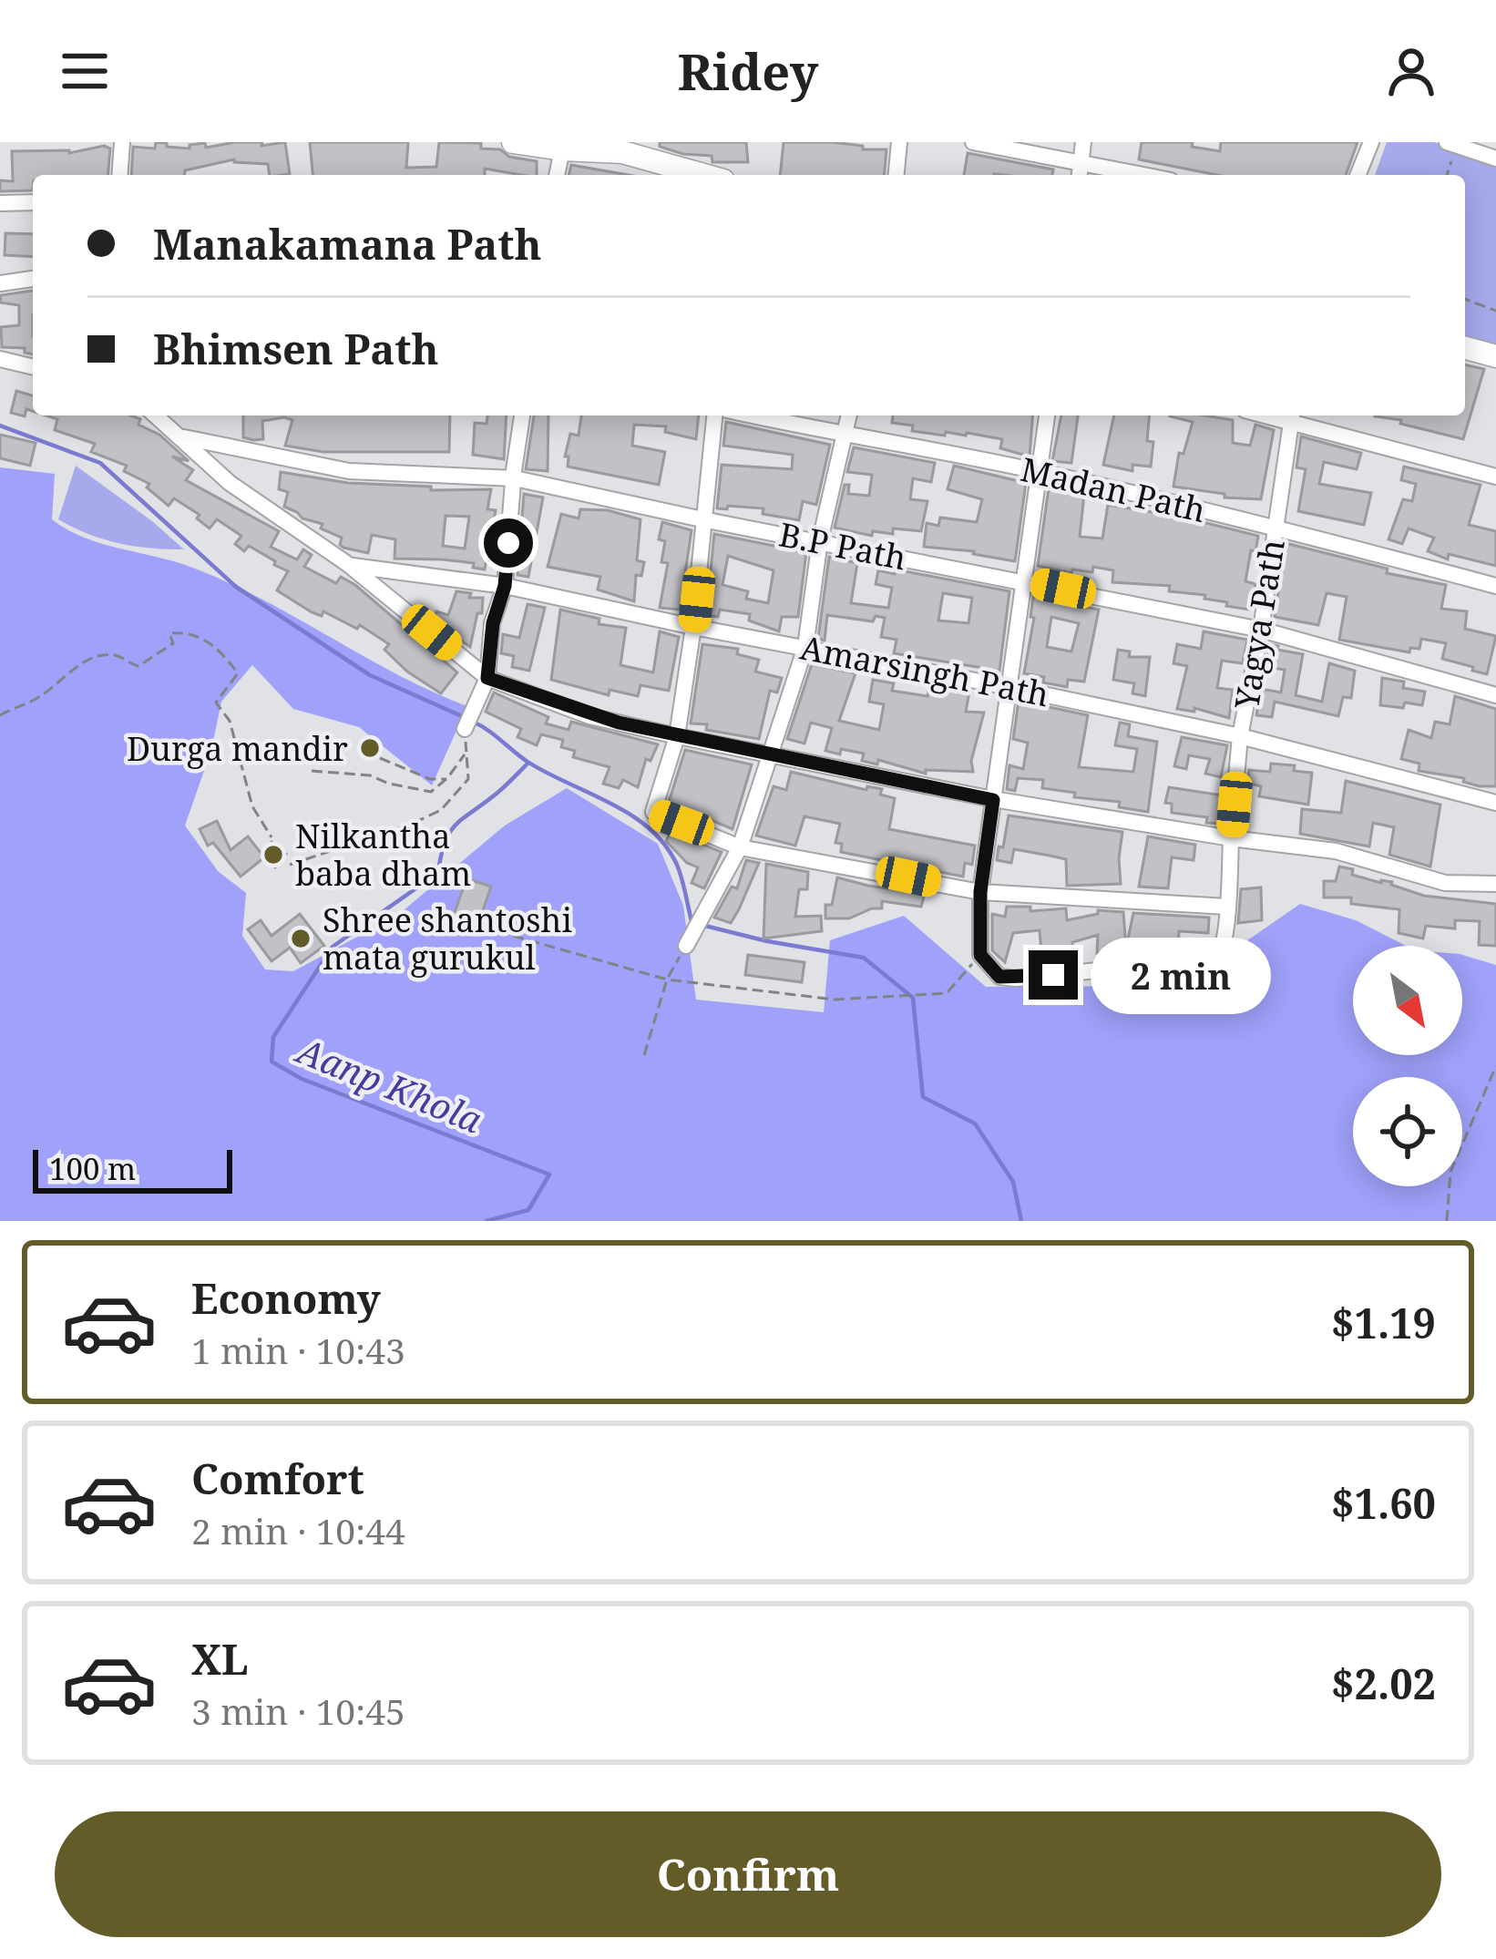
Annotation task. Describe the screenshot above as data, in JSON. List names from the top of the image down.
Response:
{
  "streets": {
    "street": [
      "Madan Path",
      "B.P Path",
      "Yagya Path",
      "Amarsingh Path"
    ]
  },
  "crossings": [
    ["Madan Path", "Yagya Path"],
    ["B.P Path", "Yagya Path"],
    ["Yagya Path", "Amarsingh Path"]
  ],
  "water": ["Aanp Khola"],
  "places": ["Durga mandir", "Nilkantha baba dham", "Shree shantoshi mata gurukul"],
  "scale_bar": "100 m",
  "north": "bottom right",
  "page": {
    "header": "Ridey",
    "banner": ["Manakamana Path", "Bhimsen Path"],
    "bubble": "2 min",
    "scale": "100 m",
    "list": [
      {
        "name": "Economy",
        "note": "1 min · 10:43",
        "value": "$1.19"
      },
      {
        "name": "Comfort",
        "note": "2 min · 10:44",
        "value": "$1.60"
      },
      {
        "name": "XL",
        "note": "3 min · 10:45",
        "value": "$2.02"
      }
    ],
    "buttons": "Confirm"
  }
}
